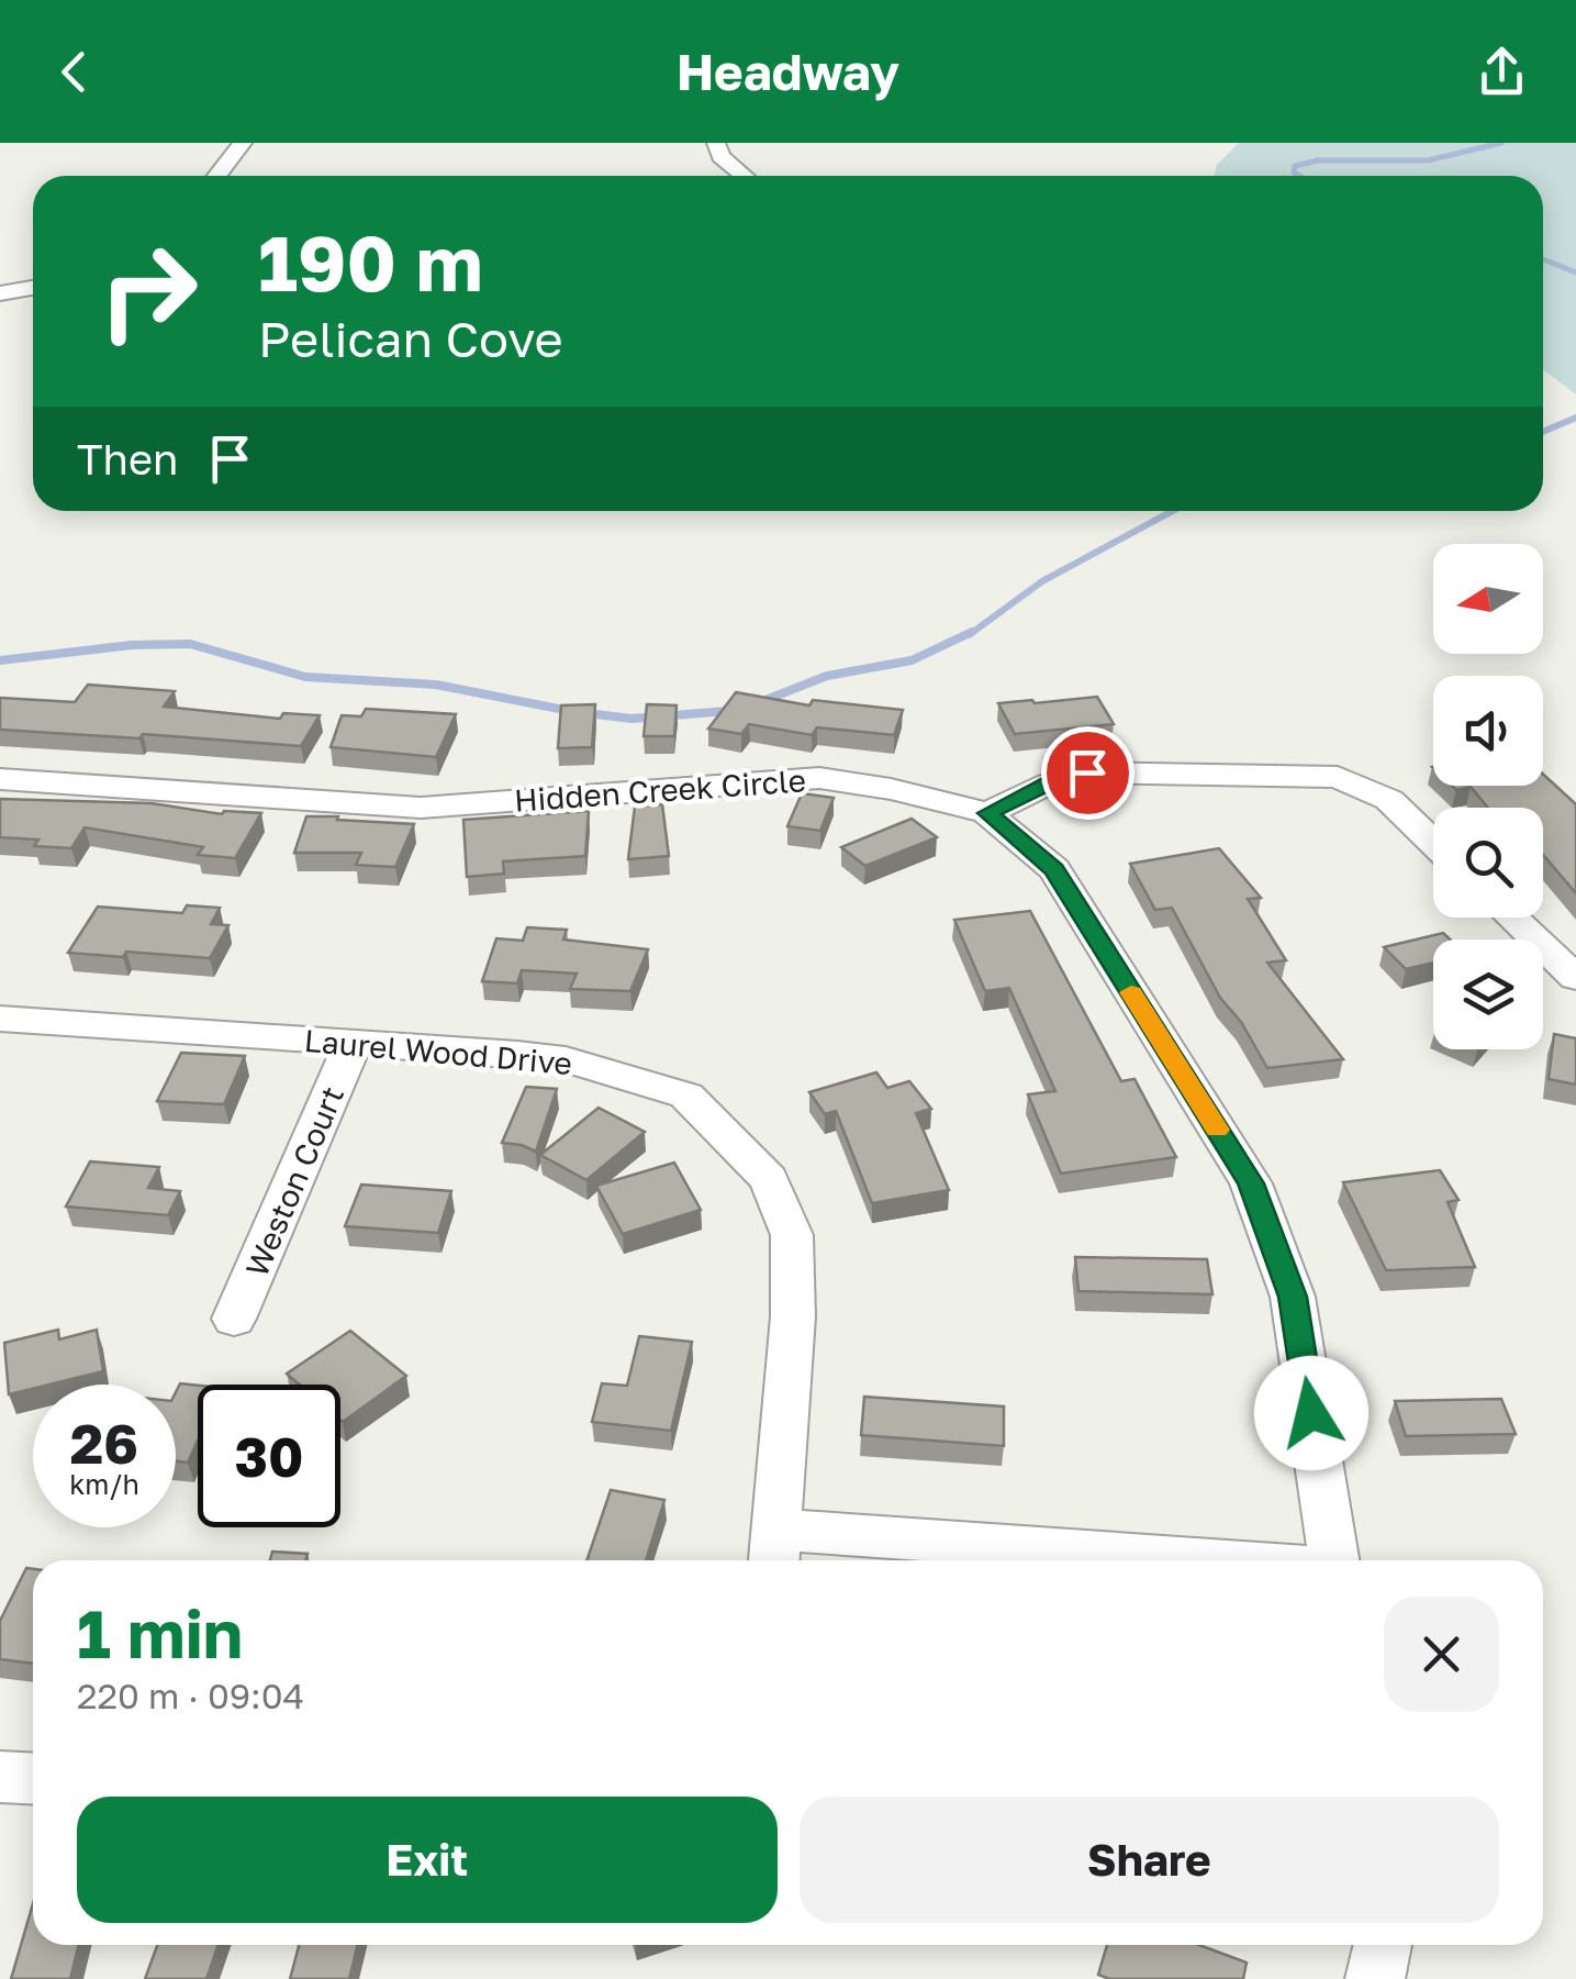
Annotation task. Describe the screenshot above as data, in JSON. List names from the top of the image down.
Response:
{
  "streets": {
    "street": ["Hidden Creek Circle", "Laurel Wood Drive", "Weston Court"]
  },
  "crossings": [
    ["Laurel Wood Drive", "Weston Court"]
  ],
  "north": "left",
  "page": {
    "header": "Headway",
    "turn": ["190 m", "Pelican Cove"],
    "then": "Then",
    "speed": "26 km/h",
    "limit": "30",
    "heading": ["1 min", "220 m · 09:04"],
    "buttons": ["Exit", "Share"]
  }
}
